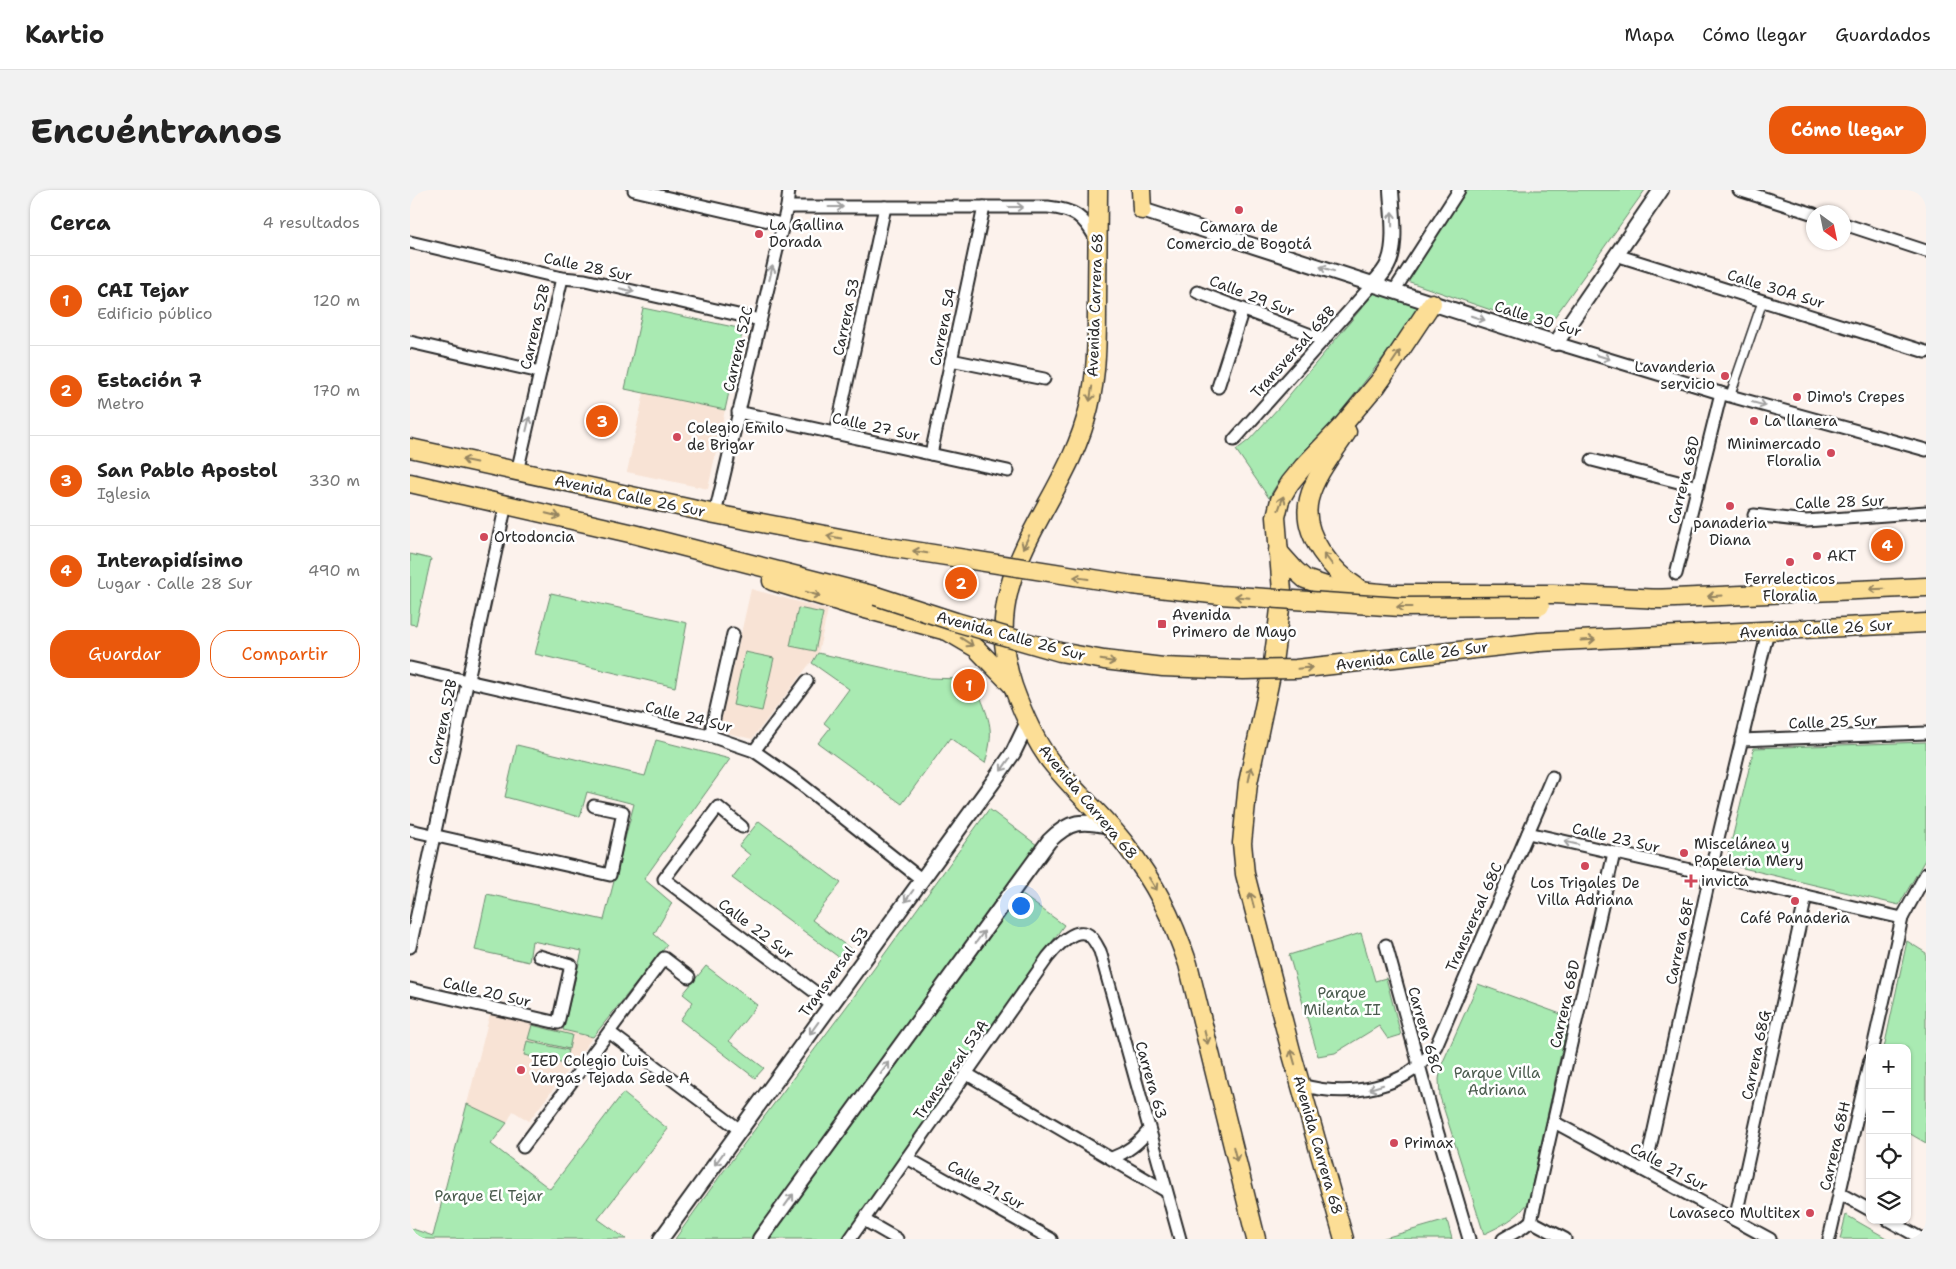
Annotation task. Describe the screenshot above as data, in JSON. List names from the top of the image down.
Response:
{
  "streets": {
    "main road": ["Avenida Carrera 68", "Avenida Calle 26 Sur"],
    "street": [
      "Calle 28 Sur",
      "Calle 30A Sur",
      "Calle 29 Sur",
      "Carrera 53",
      "Calle 30 Sur",
      "Carrera 52B",
      "Carrera 54",
      "Carrera 52C",
      "Transversal 68B",
      "Calle 27 Sur",
      "Carrera 68D",
      "Calle 24 Sur",
      "Calle 25 Sur",
      "Calle 23 Sur",
      "Transversal 68C",
      "Calle 22 Sur",
      "Carrera 68F",
      "Transversal 53",
      "Calle 20 Sur",
      "Carrera 68C",
      "Carrera 68G",
      "Transversal 53A",
      "Carrera 63",
      "Carrera 68H",
      "Calle 21 Sur"
    ]
  },
  "crossings": [
    ["Calle 28 Sur", "Carrera 52B"],
    ["Calle 28 Sur", "Carrera 52C"],
    ["Calle 30A Sur", "Carrera 68D"],
    ["Calle 29 Sur", "Transversal 68B"],
    ["Avenida Carrera 68", "Transversal 53"],
    ["Carrera 53", "Calle 27 Sur"],
    ["Calle 30 Sur", "Transversal 68B"],
    ["Calle 30 Sur", "Carrera 68D"],
    ["Carrera 52B", "Avenida Calle 26 Sur"],
    ["Carrera 52B", "Calle 24 Sur"],
    ["Carrera 54", "Calle 27 Sur"],
    ["Carrera 52C", "Calle 27 Sur"],
    ["Carrera 52C", "Avenida Calle 26 Sur"],
    ["Carrera 68D", "Calle 23 Sur"],
    ["Carrera 68D", "Calle 21 Sur"],
    ["Avenida Calle 26 Sur", "Carrera 68F"],
    ["Calle 24 Sur", "Transversal 53"],
    ["Calle 25 Sur", "Carrera 68F"],
    ["Calle 23 Sur", "Transversal 68C"],
    ["Calle 23 Sur", "Carrera 68F"],
    ["Calle 23 Sur", "Carrera 68G"],
    ["Transversal 68C", "Carrera 68C"],
    ["Calle 22 Sur", "Transversal 53"],
    ["Carrera 68F", "Calle 21 Sur"],
    ["Carrera 68G", "Calle 21 Sur"],
    ["Transversal 53A", "Carrera 63"],
    ["Transversal 53A", "Calle 21 Sur"]
  ],
  "parks": ["Parque Milenta II", "Parque Villa Adriana", "Parque El Tejar"],
  "places": {
    "other": [
      "Camara de Comercio de Bogotá",
      "La Gallina Dorada",
      "Lavanderia servicio",
      "Dimo's Crepes",
      "La llanera",
      "Colegio Emilo de Brigar",
      "Minimercado Floralia",
      "panaderia Diana",
      "Ortodoncia",
      "AKT",
      "Ferrelecticos Floralia",
      "Miscelánea y Papeleria Mery",
      "Los Trigales De Villa Adriana",
      "Café Panaderia",
      "IED Colegio Luis Vargas Tejada Sede A",
      "Primax",
      "Lavaseco Multitex"
    ],
    "transit": ["Avenida Primero de Mayo"],
    "health": ["invicta"]
  },
  "north": "bottom right",
  "page": {
    "header": "Kartio",
    "nav": ["Mapa", "Cómo llegar", "Guardados"],
    "buttons": [
      "Cómo llegar",
      ["Guardar", "Compartir"]
    ],
    "title": "Encuéntranos",
    "heading": ["Cerca", "4 resultados"],
    "list": [
      {
        "mark": "1",
        "name": "CAI Tejar",
        "note": "Edificio público",
        "value": "120 m"
      },
      {
        "mark": "2",
        "name": "Estación 7",
        "note": "Metro",
        "value": "170 m"
      },
      {
        "mark": "3",
        "name": "San Pablo Apostol",
        "note": "Iglesia",
        "value": "330 m"
      },
      {
        "mark": "4",
        "name": "Interapidísimo",
        "note": "Lugar · Calle 28 Sur",
        "value": "490 m"
      }
    ],
    "pins": [
      "3",
      "4",
      "2",
      "1"
    ],
    "map_buttons": ["+", "−"]
  }
}
